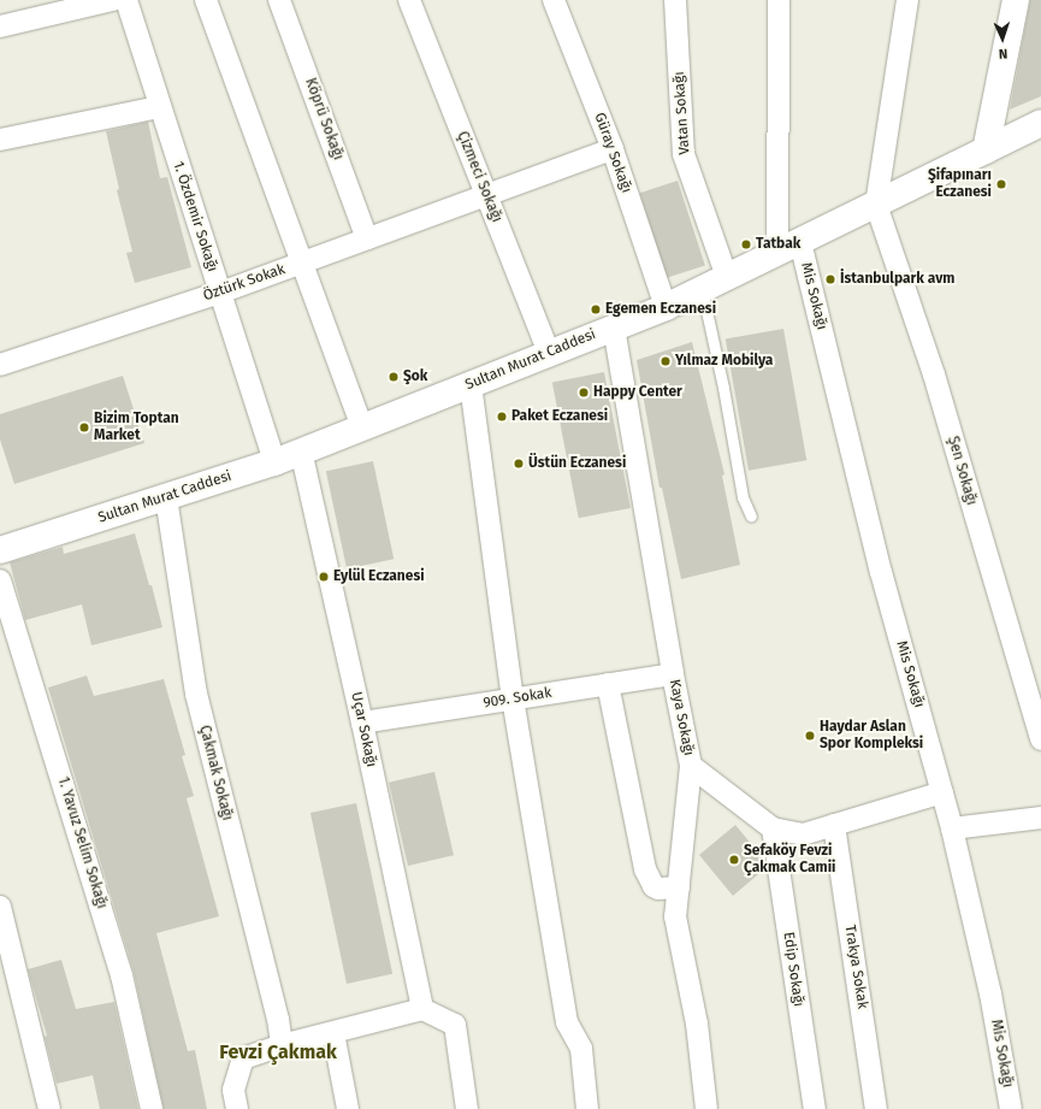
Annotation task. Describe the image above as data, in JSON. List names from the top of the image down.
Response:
{
  "streets": {
    "street": [
      "Vatan Sokağı",
      "Köprü Sokağı",
      "Güray Sokağı",
      "Çizmeci Sokağı",
      "1. Özdemir Sokağı",
      "Öztürk Sokak",
      "Mis Sokağı",
      "Sultan Murat Caddesi",
      "Şen Sokağı",
      "909. Sokak",
      "Kaya Sokağı",
      "Uçar Sokağı",
      "Çakmak Sokağı",
      "1. Yavuz Selim Sokağı",
      "Trakya Sokak",
      "Edip Sokağı"
    ]
  },
  "crossings": [
    ["Vatan Sokağı", "Sultan Murat Caddesi"],
    ["Köprü Sokağı", "Öztürk Sokak"],
    ["Güray Sokağı", "Öztürk Sokak"],
    ["Güray Sokağı", "Sultan Murat Caddesi"],
    ["Çizmeci Sokağı", "Öztürk Sokak"],
    ["Çizmeci Sokağı", "Sultan Murat Caddesi"],
    ["1. Özdemir Sokağı", "Öztürk Sokak"],
    ["1. Özdemir Sokağı", "Sultan Murat Caddesi"],
    ["Mis Sokağı", "Sultan Murat Caddesi"],
    ["Sultan Murat Caddesi", "Şen Sokağı"],
    ["Sultan Murat Caddesi", "Kaya Sokağı"],
    ["Sultan Murat Caddesi", "Uçar Sokağı"],
    ["Sultan Murat Caddesi", "Çakmak Sokağı"],
    ["909. Sokak", "Kaya Sokağı"],
    ["909. Sokak", "Uçar Sokağı"]
  ],
  "districts": ["Fevzi Çakmak"],
  "places": [
    "Şifapınarı Eczanesi",
    "Tatbak",
    "İstanbulpark avm",
    "Egemen Eczanesi",
    "Yılmaz Mobilya",
    "Şok",
    "Happy Center",
    "Paket Eczanesi",
    "Bizim Toptan Market",
    "Üstün Eczanesi",
    "Eylül Eczanesi",
    "Haydar Aslan Spor Kompleksi",
    "Sefaköy Fevzi Çakmak Camii"
  ],
  "north": "bottom"
}
